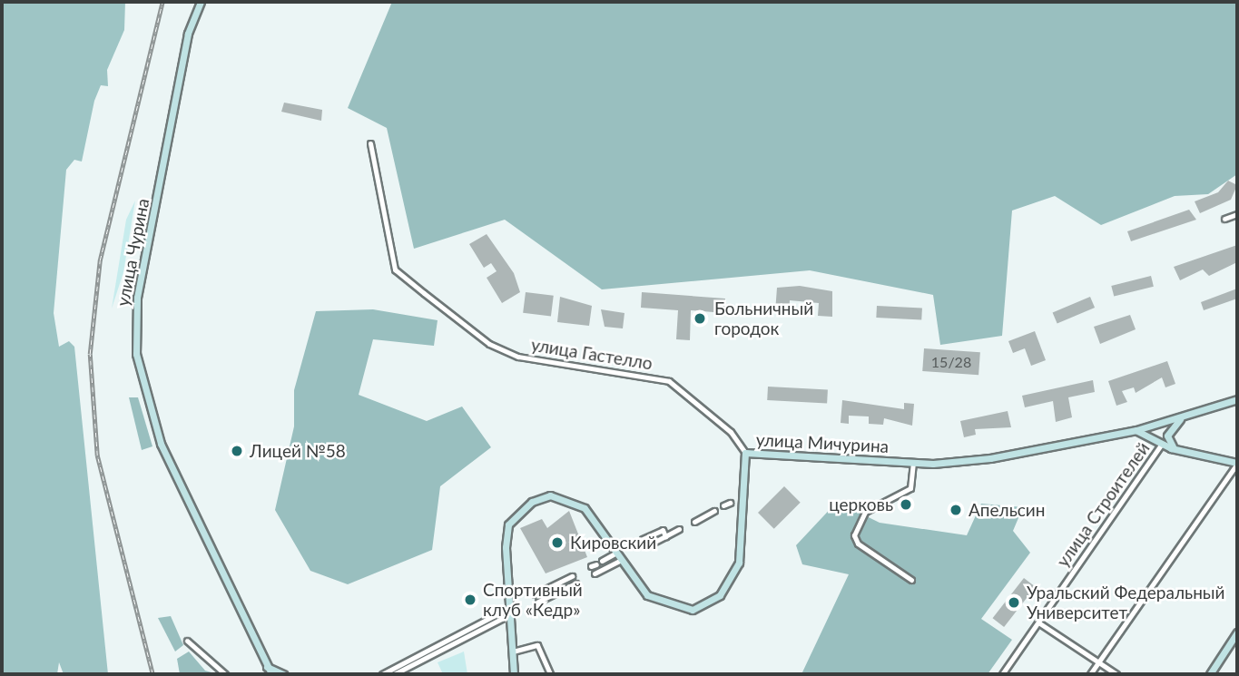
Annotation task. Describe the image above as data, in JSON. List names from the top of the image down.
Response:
{
  "streets": {
    "street": [
      "улица Чурина",
      "улица Гастелло",
      "улица Мичурина",
      "улица Строителей"
    ]
  },
  "crossings": [
    ["улица Гастелло", "улица Мичурина"]
  ],
  "places": [
    "Больничный городок",
    "Лицей №58",
    "церковь",
    "Апельсин",
    "Кировский",
    "Спортивный клуб «Кедр»",
    "Уральский Федеральный Университет"
  ],
  "house_numbers": ["15/28"]
}
